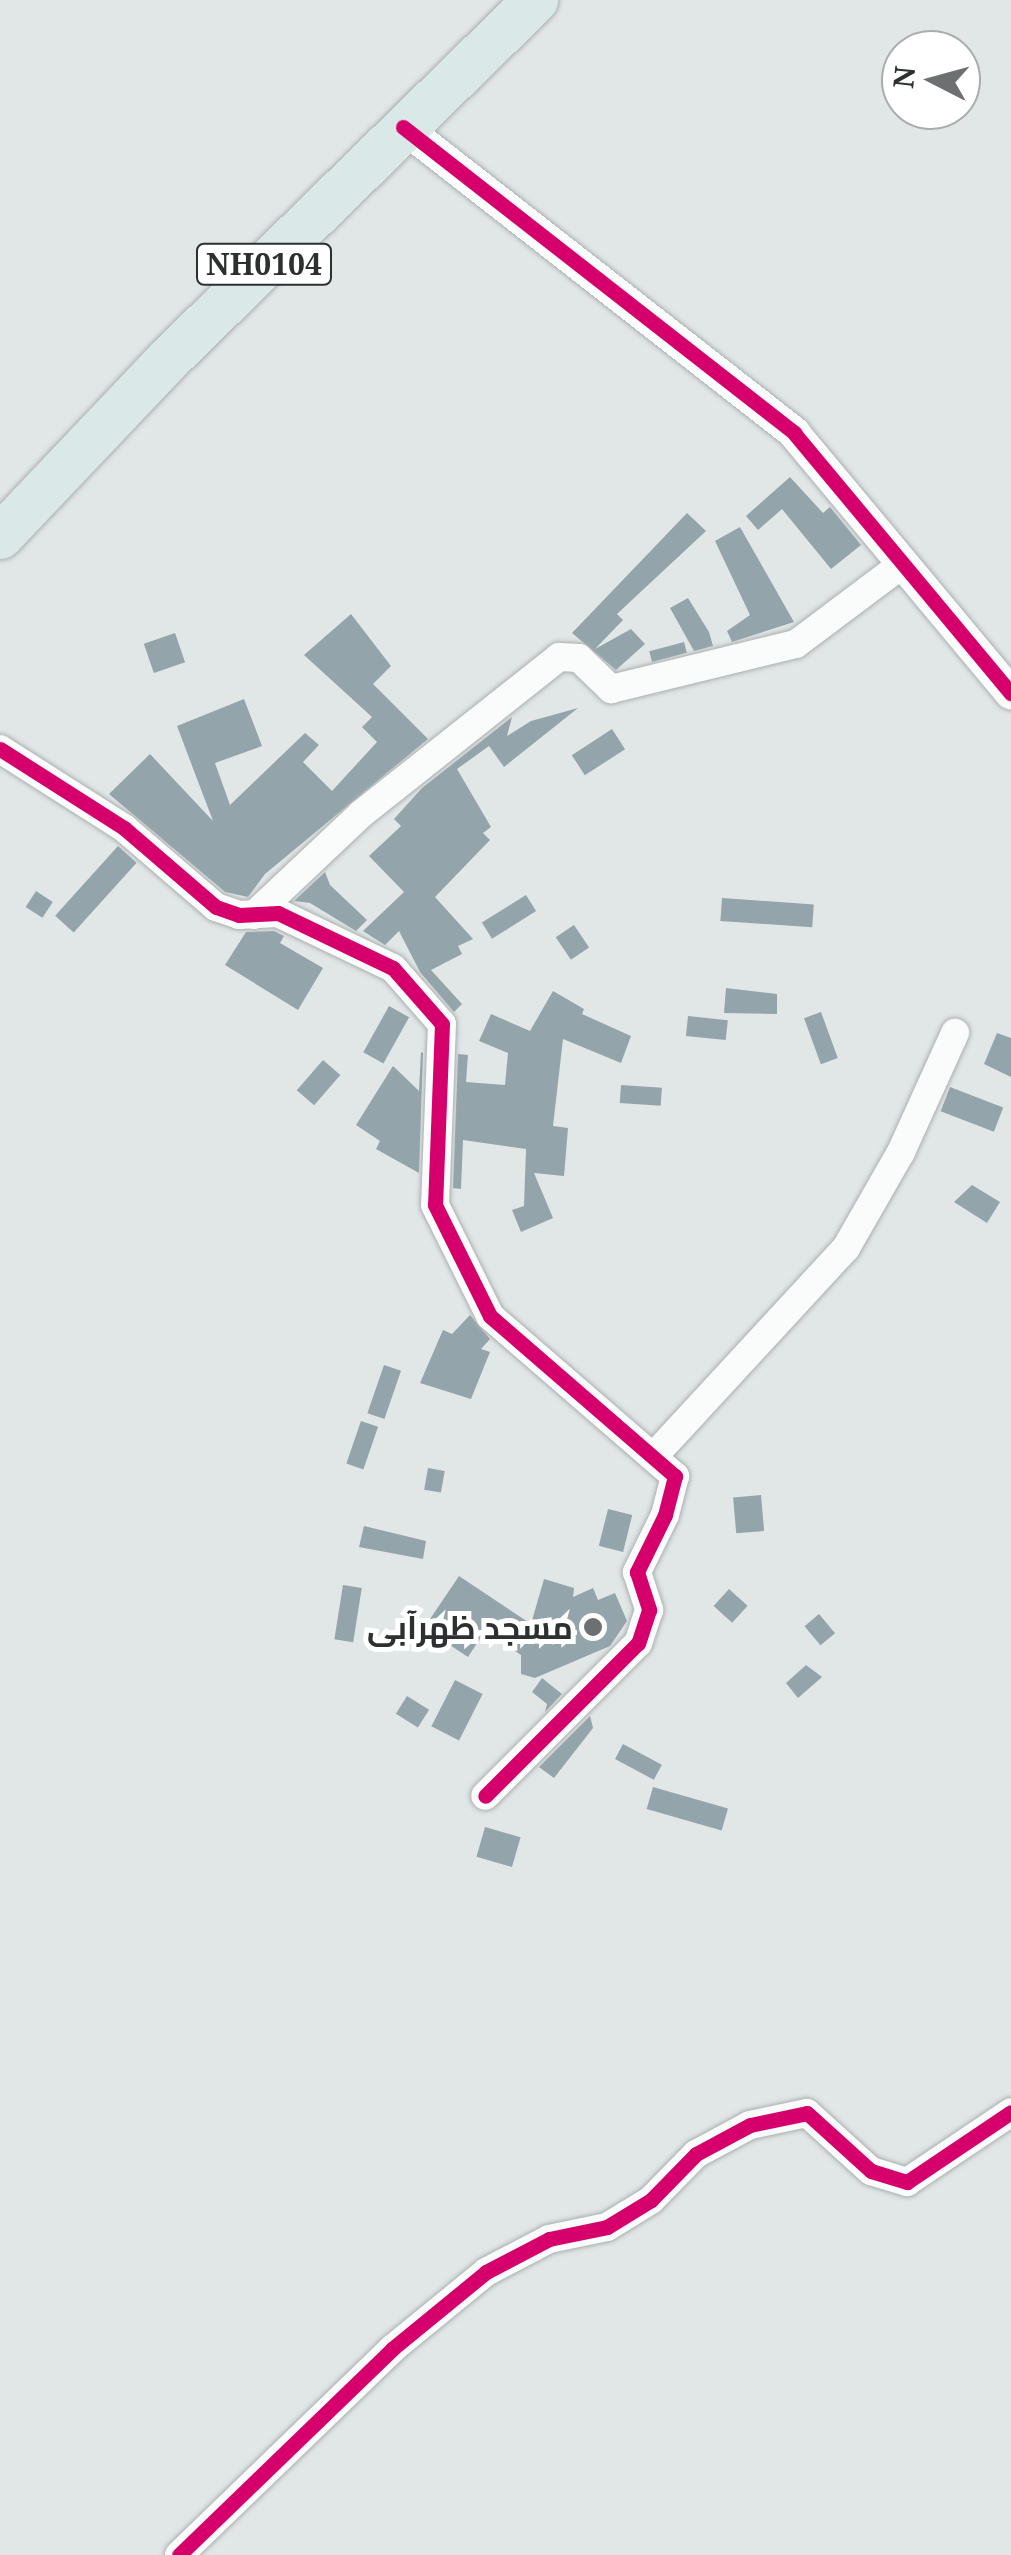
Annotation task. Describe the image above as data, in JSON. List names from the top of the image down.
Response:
{
  "streets": {
    "highway": ["NH0104"]
  },
  "places": ["مسجد ظهرآبی"],
  "north": "left"
}
